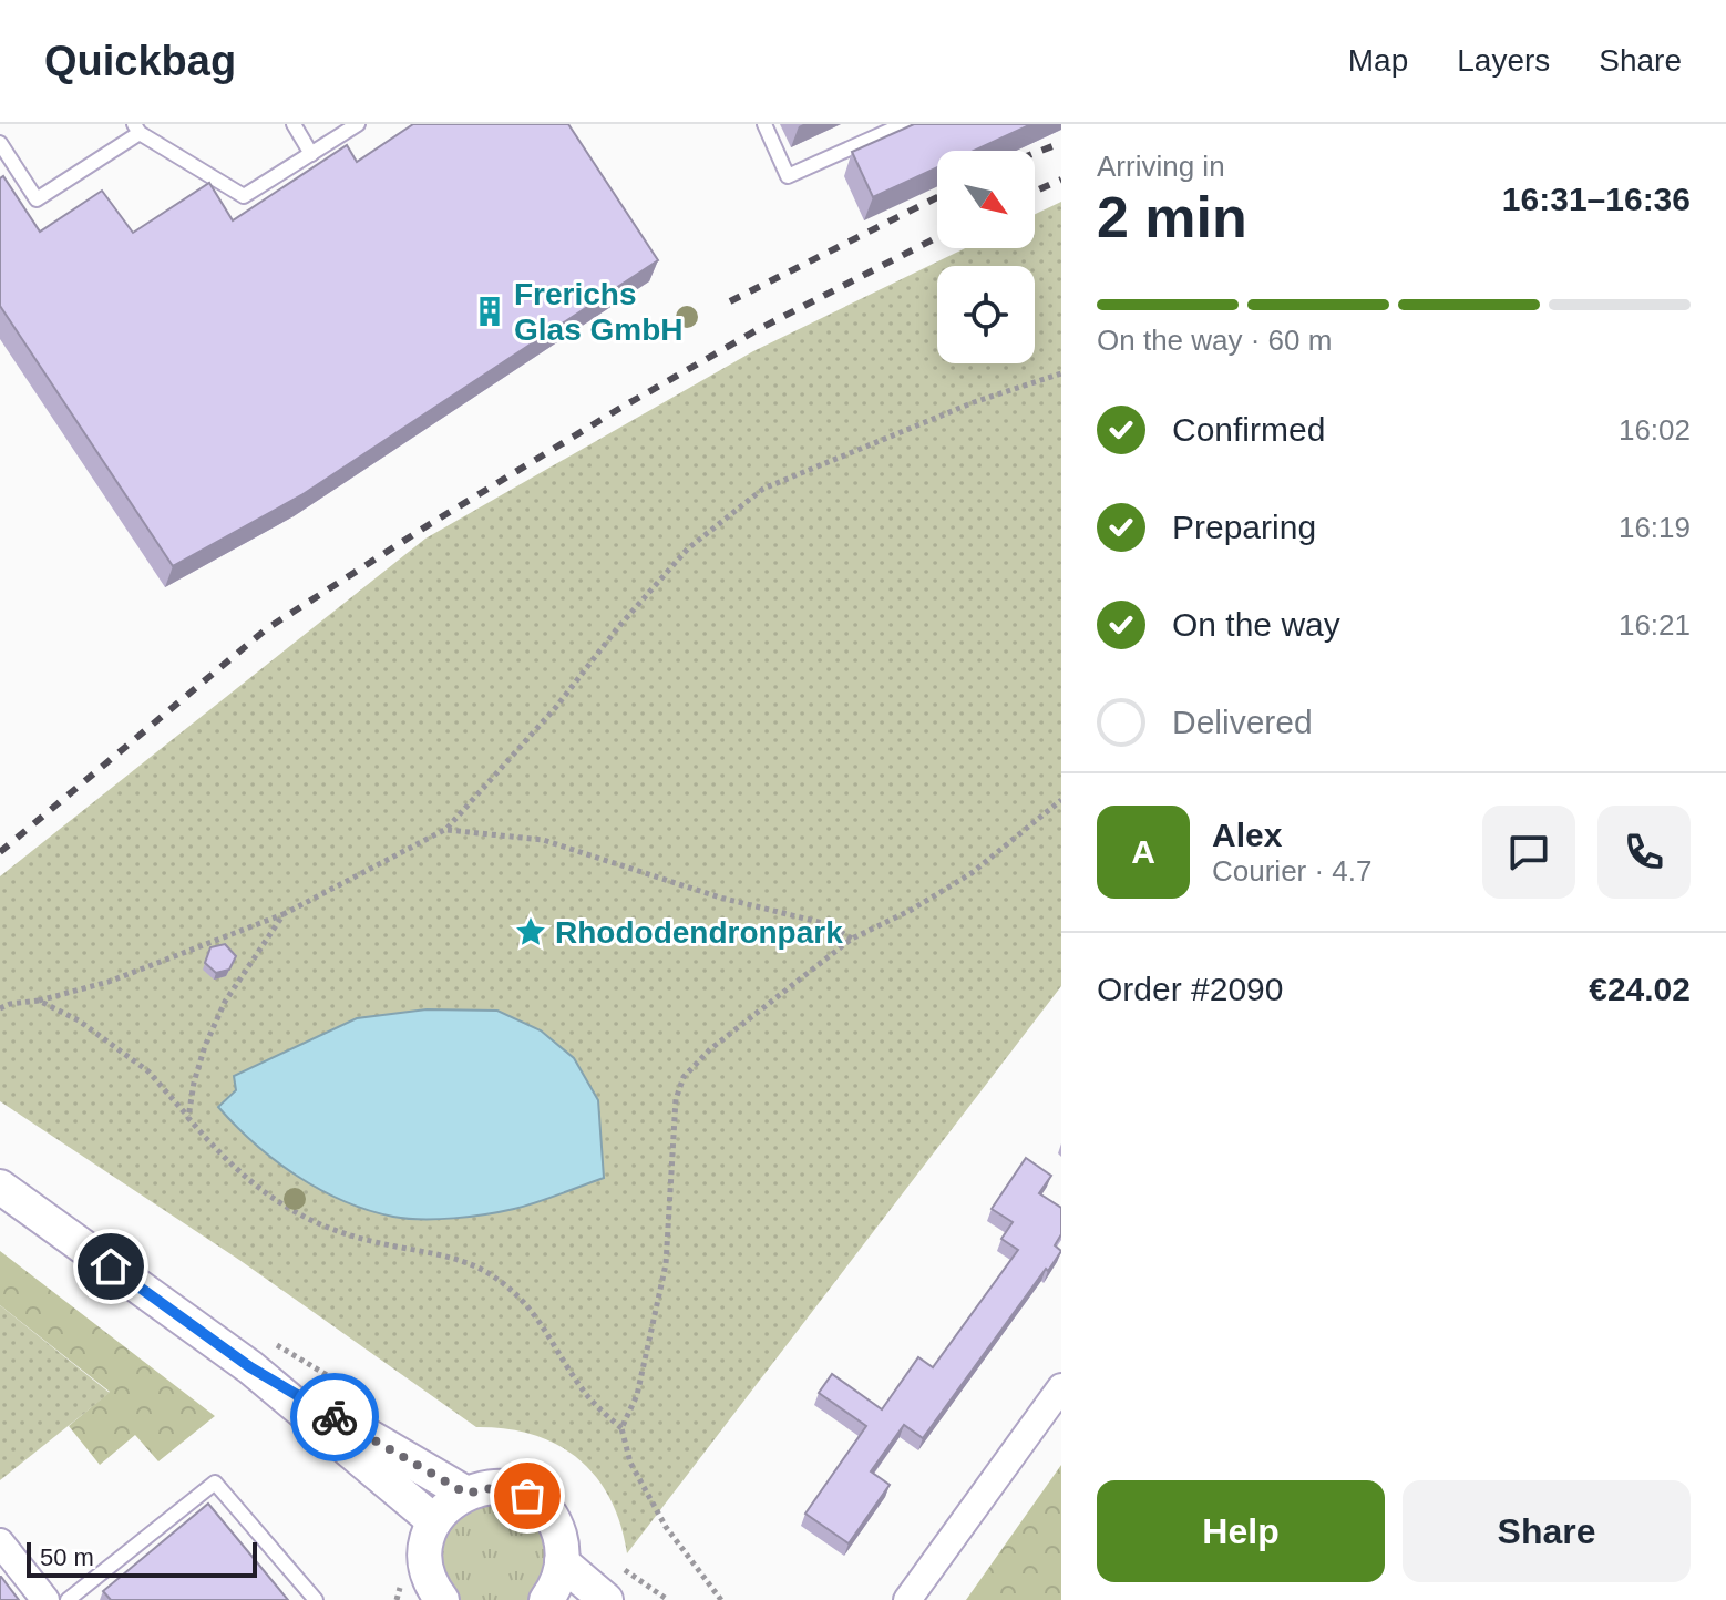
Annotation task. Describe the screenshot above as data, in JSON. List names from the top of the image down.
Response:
{
  "places": {
    "building": ["Frerichs Glas GmbH"],
    "place": ["Rhododendronpark"]
  },
  "scale_bar": "50 m",
  "north": "bottom right",
  "page": {
    "header": "Quickbag",
    "nav": ["Map", "Layers", "Share"],
    "heading": ["2 min", "Arriving in", "16:31–16:36"],
    "panel": [
      "Alex",
      "Courier · 4.7",
      "Order #2090",
      "€24.02"
    ],
    "bar": "On the way · 60 m",
    "list": [
      ["Confirmed", "16:02"],
      ["Preparing", "16:19"],
      ["On the way", "16:21"],
      "Delivered"
    ],
    "round": "A",
    "buttons": ["Help", "Share"],
    "scale": "50 m"
  }
}
